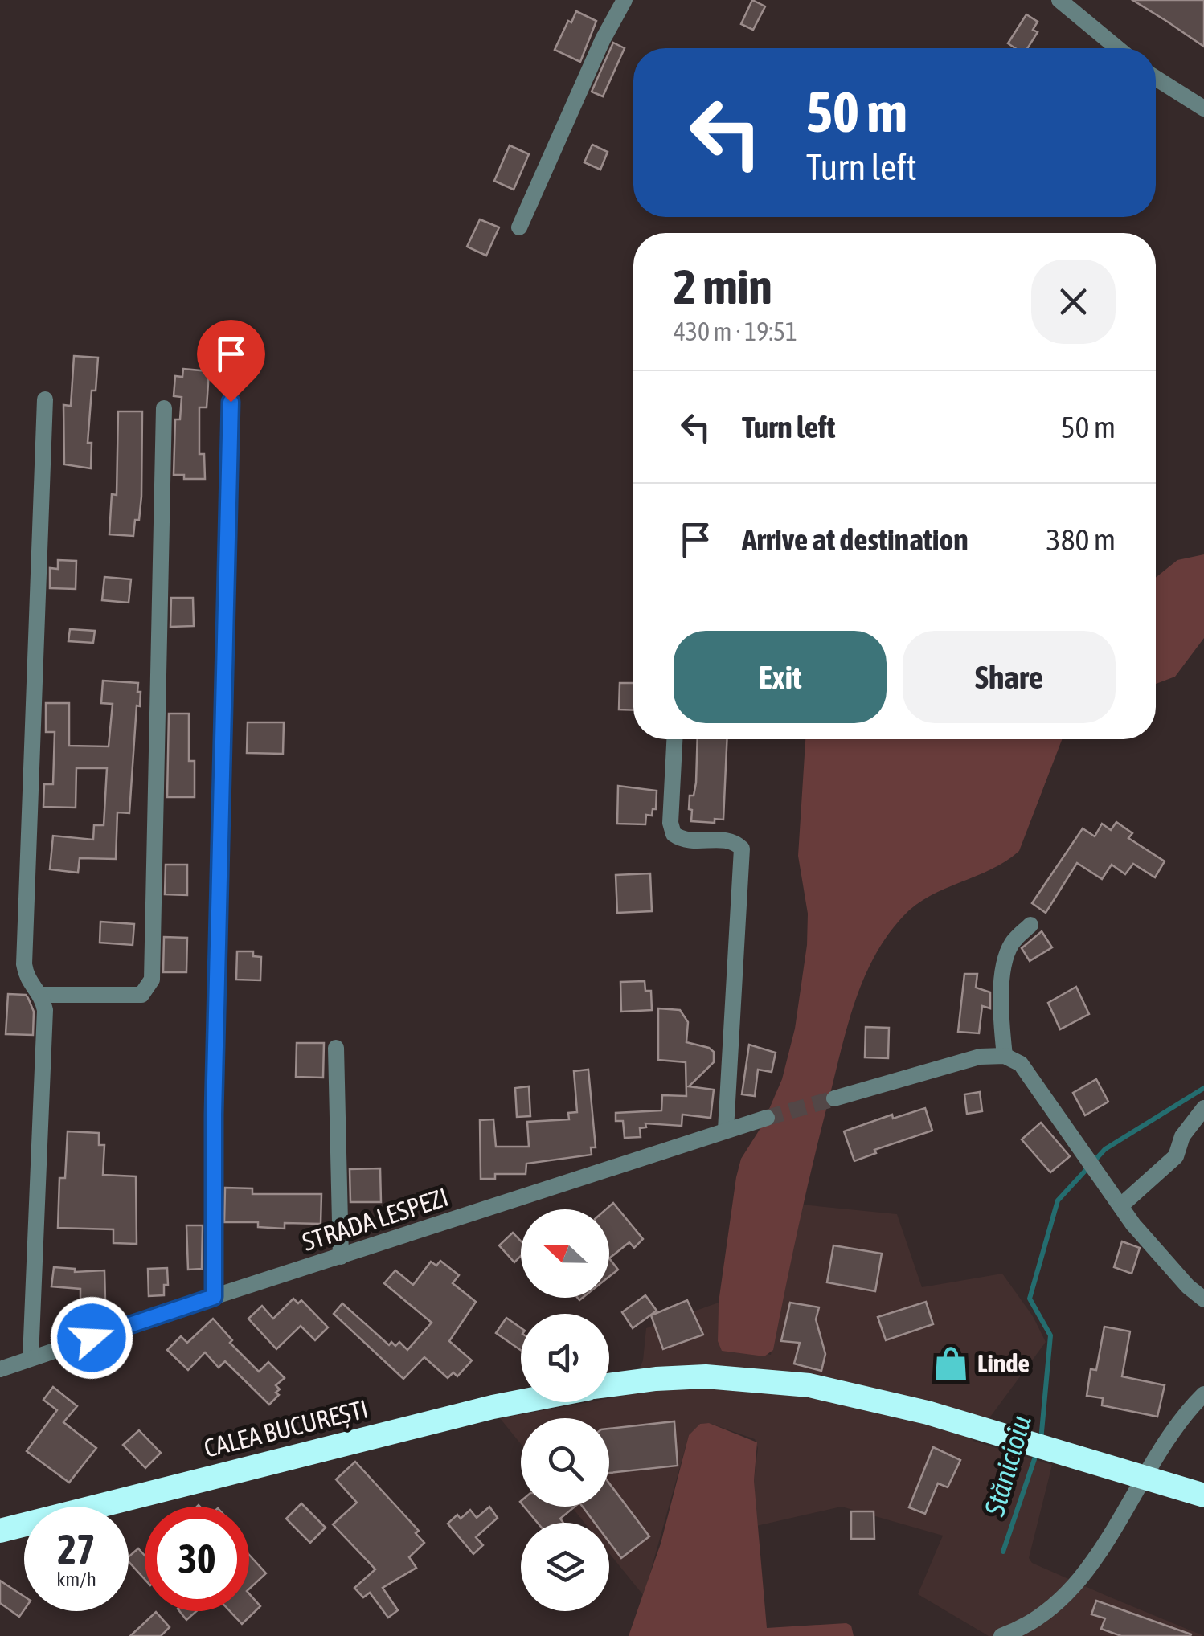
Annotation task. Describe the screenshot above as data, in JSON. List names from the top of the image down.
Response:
{
  "streets": {
    "highway": ["CALEA BUCUREȘTI"],
    "street": ["STRADA LESPEZI"]
  },
  "water": ["Stănicioiu"],
  "places": {
    "shop": ["Linde"]
  },
  "north": "left",
  "page": {
    "turn": ["50 m", "Turn left"],
    "heading": ["2 min", "430 m · 19:51"],
    "list": [
      {
        "name": "Turn left",
        "value": "50 m"
      },
      {
        "name": "Arrive at destination",
        "value": "380 m"
      }
    ],
    "buttons": ["Exit", "Share"],
    "speed": "27 km/h",
    "limit": "30"
  }
}
